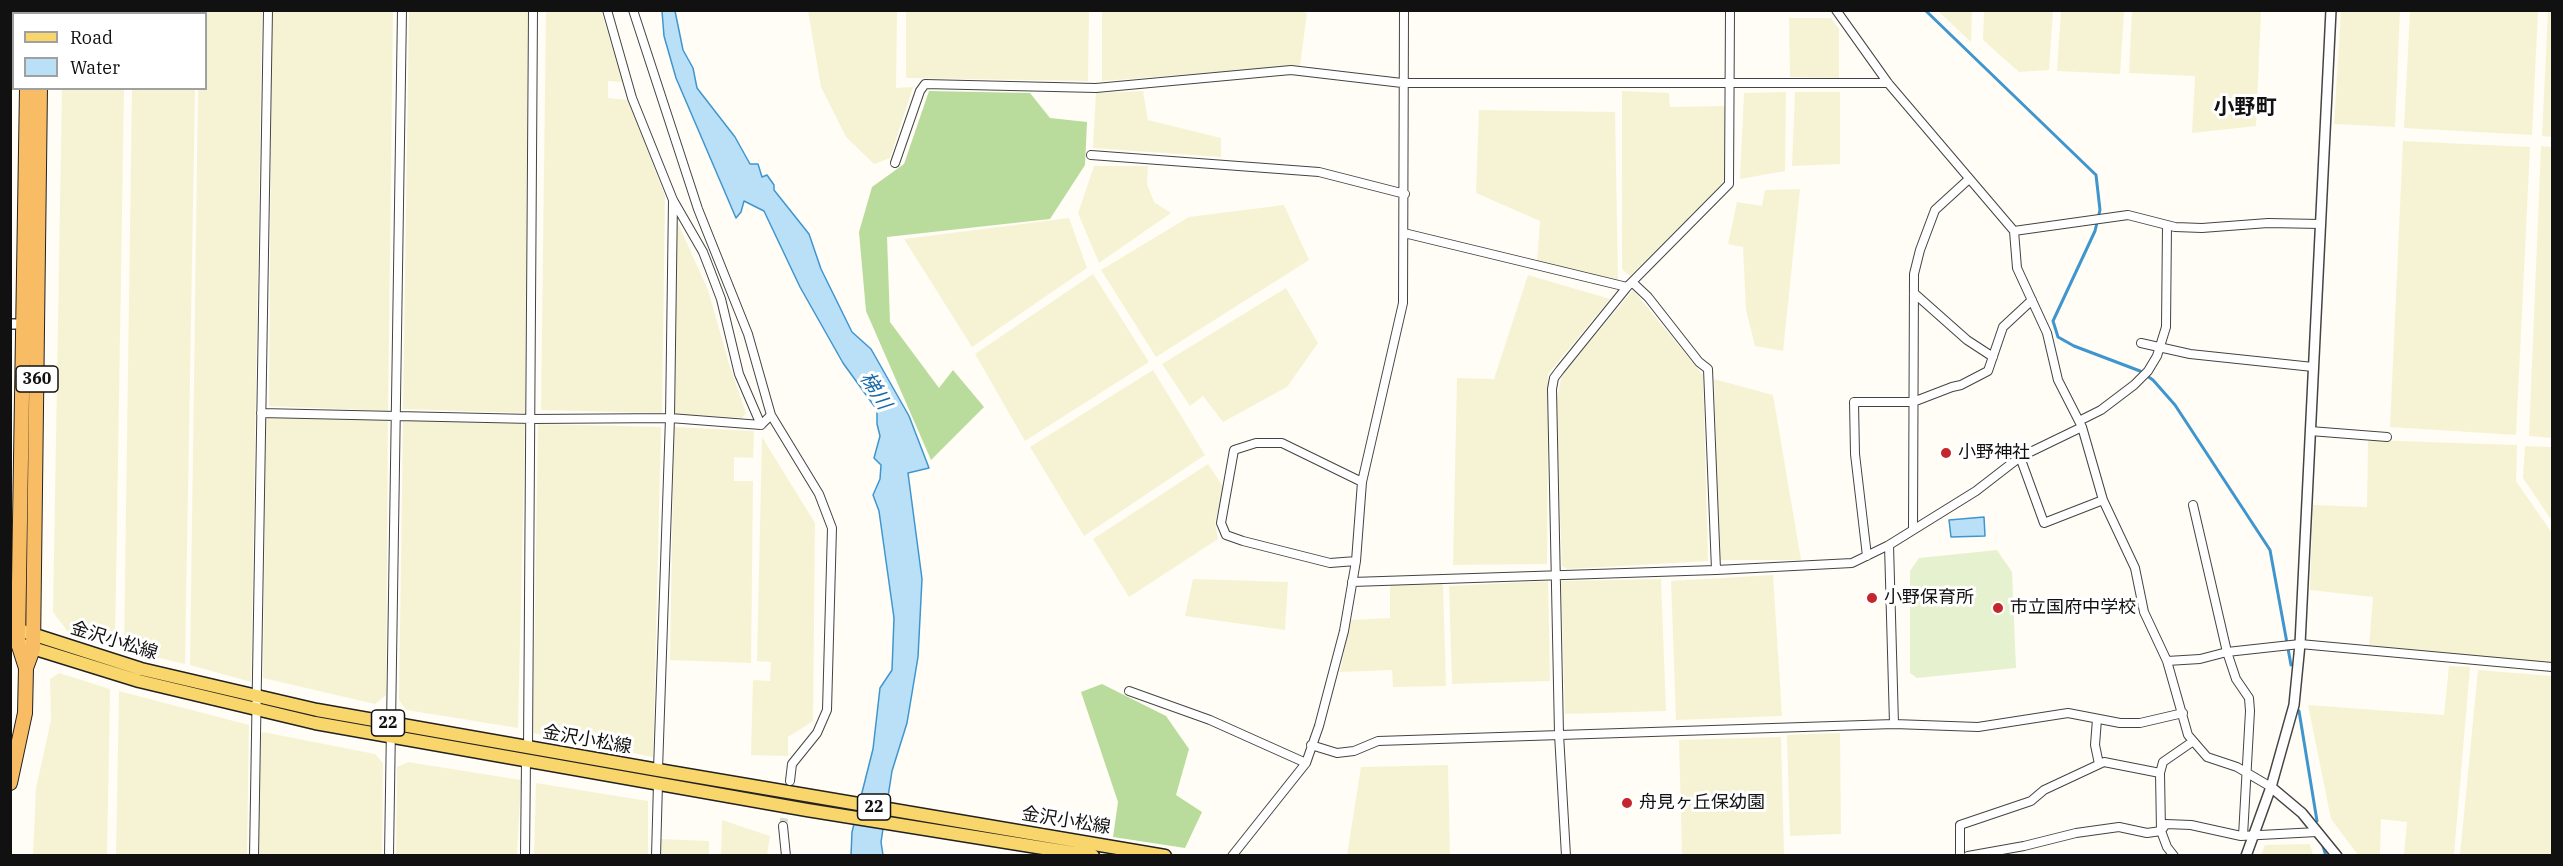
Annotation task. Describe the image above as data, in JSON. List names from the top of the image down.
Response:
{
  "streets": {
    "highway": ["360"],
    "main road": ["金沢小松線", "22"]
  },
  "crossings": [
    ["360", "金沢小松線"]
  ],
  "districts": ["小野町"],
  "water": ["梯川"],
  "places": [
    "小野神社",
    "小野保育所",
    "市立国府中学校",
    "舟見ヶ丘保幼園"
  ],
  "legend": ["Road", "Water"]
}
